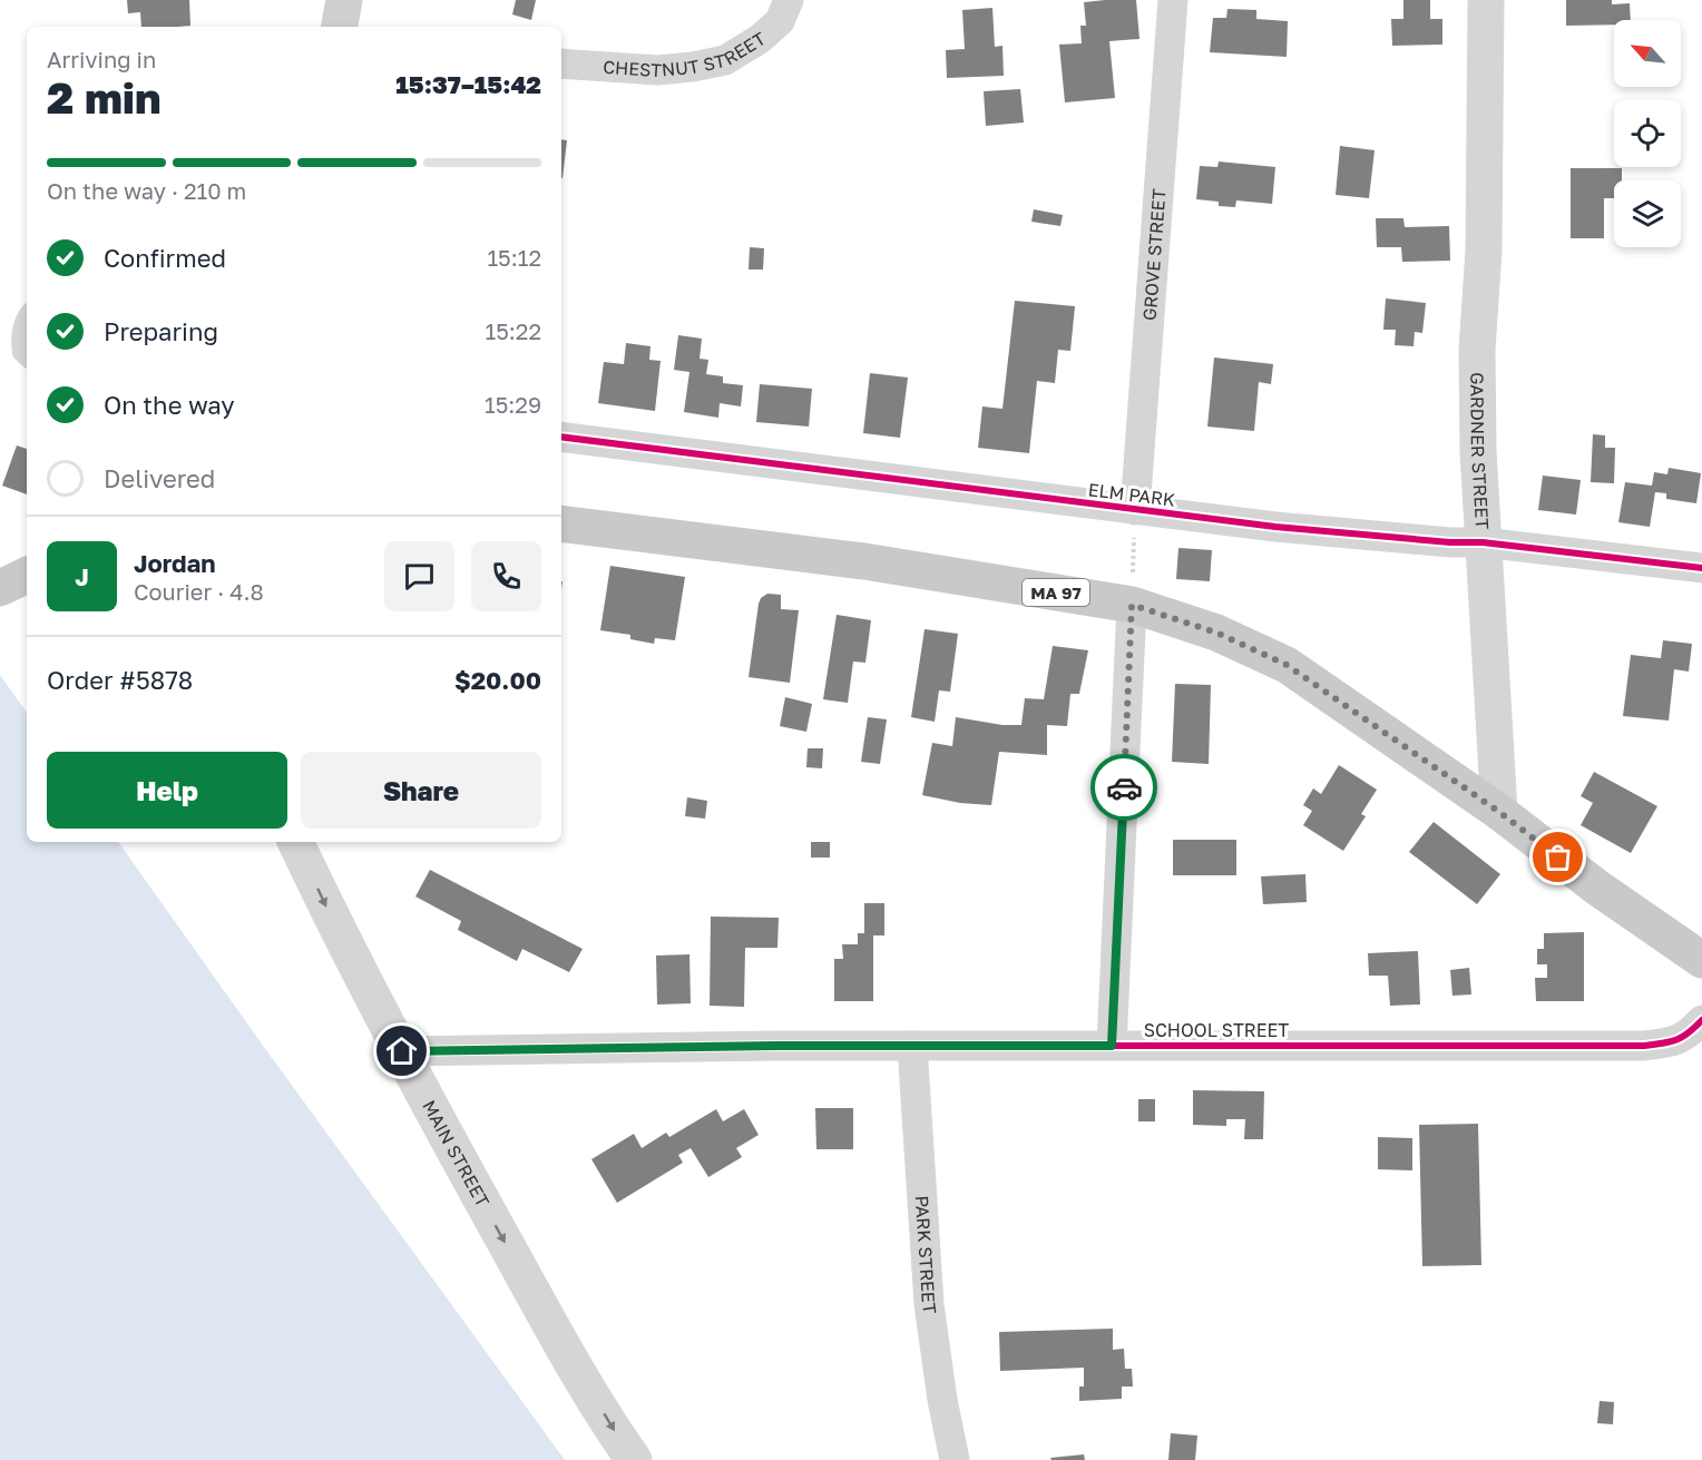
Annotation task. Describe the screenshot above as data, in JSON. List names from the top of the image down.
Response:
{
  "streets": {
    "main road": ["MA 97"],
    "street": [
      "CHESTNUT STREET",
      "GROVE STREET",
      "GARDNER STREET",
      "ELM PARK",
      "SCHOOL STREET",
      "MAIN STREET",
      "PARK STREET"
    ]
  },
  "crossings": [
    ["GROVE STREET", "ELM PARK"],
    ["GARDNER STREET", "ELM PARK"],
    ["GARDNER STREET", "MA 97"],
    ["SCHOOL STREET", "MAIN STREET"],
    ["SCHOOL STREET", "PARK STREET"]
  ],
  "one_way": ["MAIN STREET"],
  "north": "top left",
  "page": {
    "heading": ["2 min", "Arriving in", "15:37–15:42"],
    "panel": [
      "Jordan",
      "Courier · 4.8",
      "Order #5878",
      "$20.00"
    ],
    "bar": "On the way · 210 m",
    "list": [
      ["Confirmed", "15:12"],
      ["Preparing", "15:22"],
      ["On the way", "15:29"],
      "Delivered"
    ],
    "round": "J",
    "buttons": ["Help", "Share"]
  }
}
